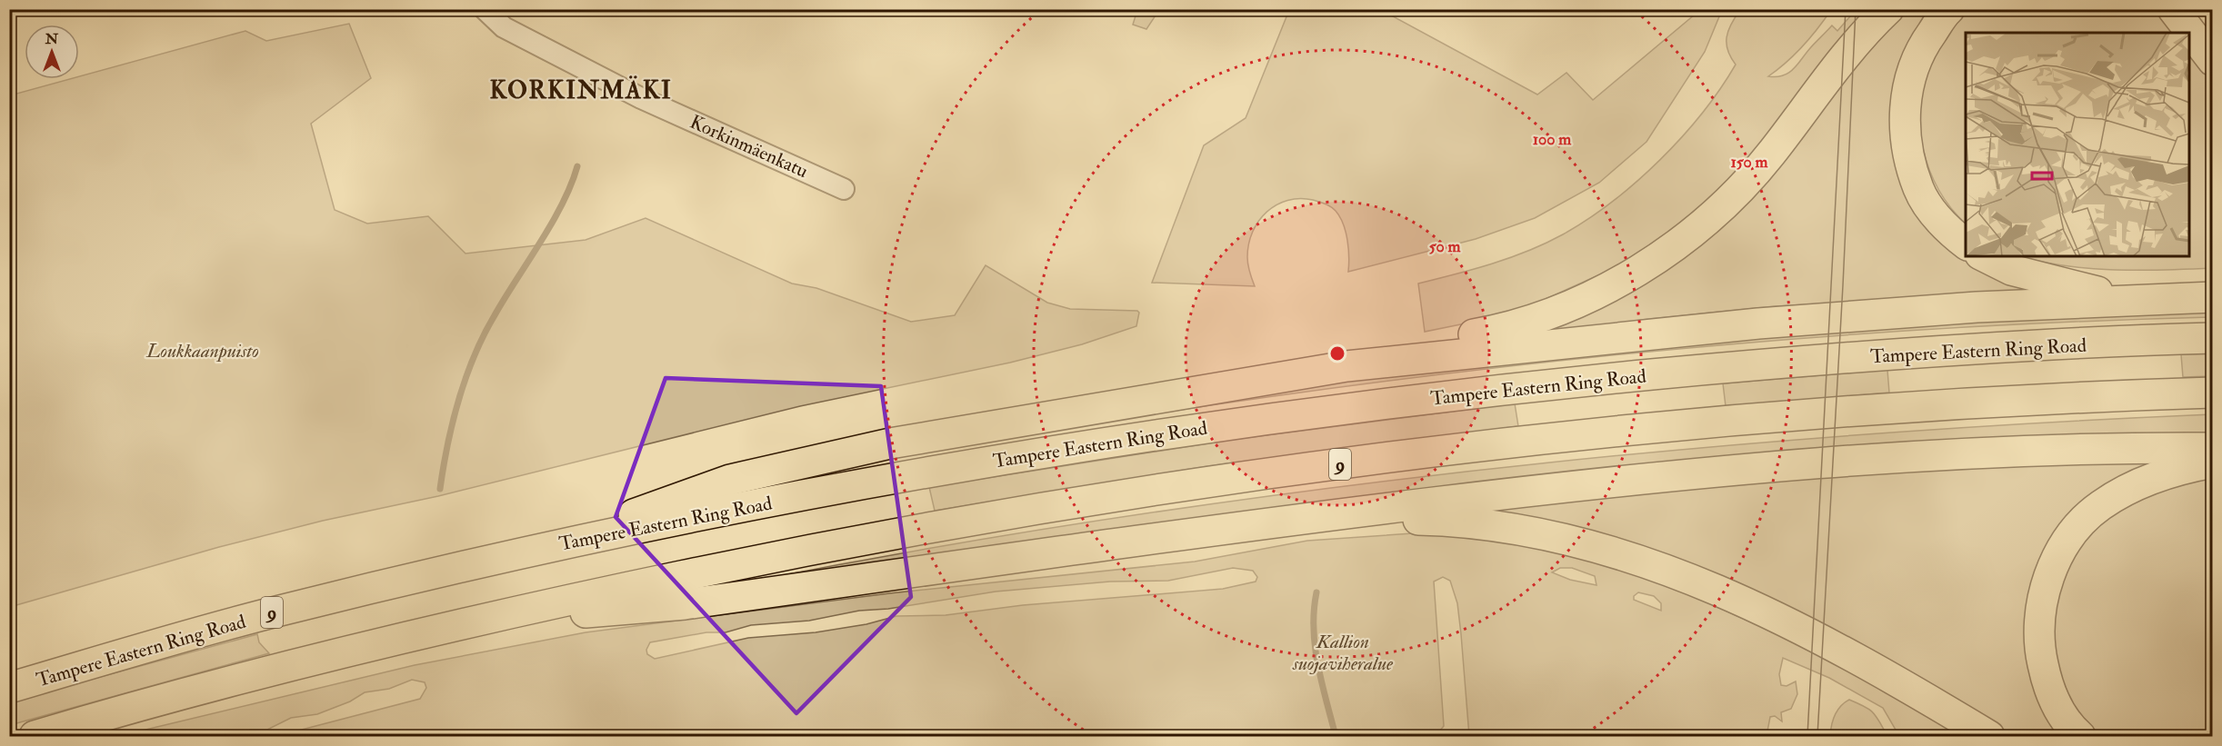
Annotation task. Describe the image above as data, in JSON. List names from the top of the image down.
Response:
{
  "streets": {
    "highway": ["Tampere Eastern Ring Road", "9"],
    "street": ["Korkinmäenkatu"]
  },
  "districts": ["KORKINMÄKI"],
  "parks": ["Loukkaanpuisto", "Kallion suojaviheralue"],
  "north": "top",
  "rings": ["100 m", "150 m", "50 m"]
}
